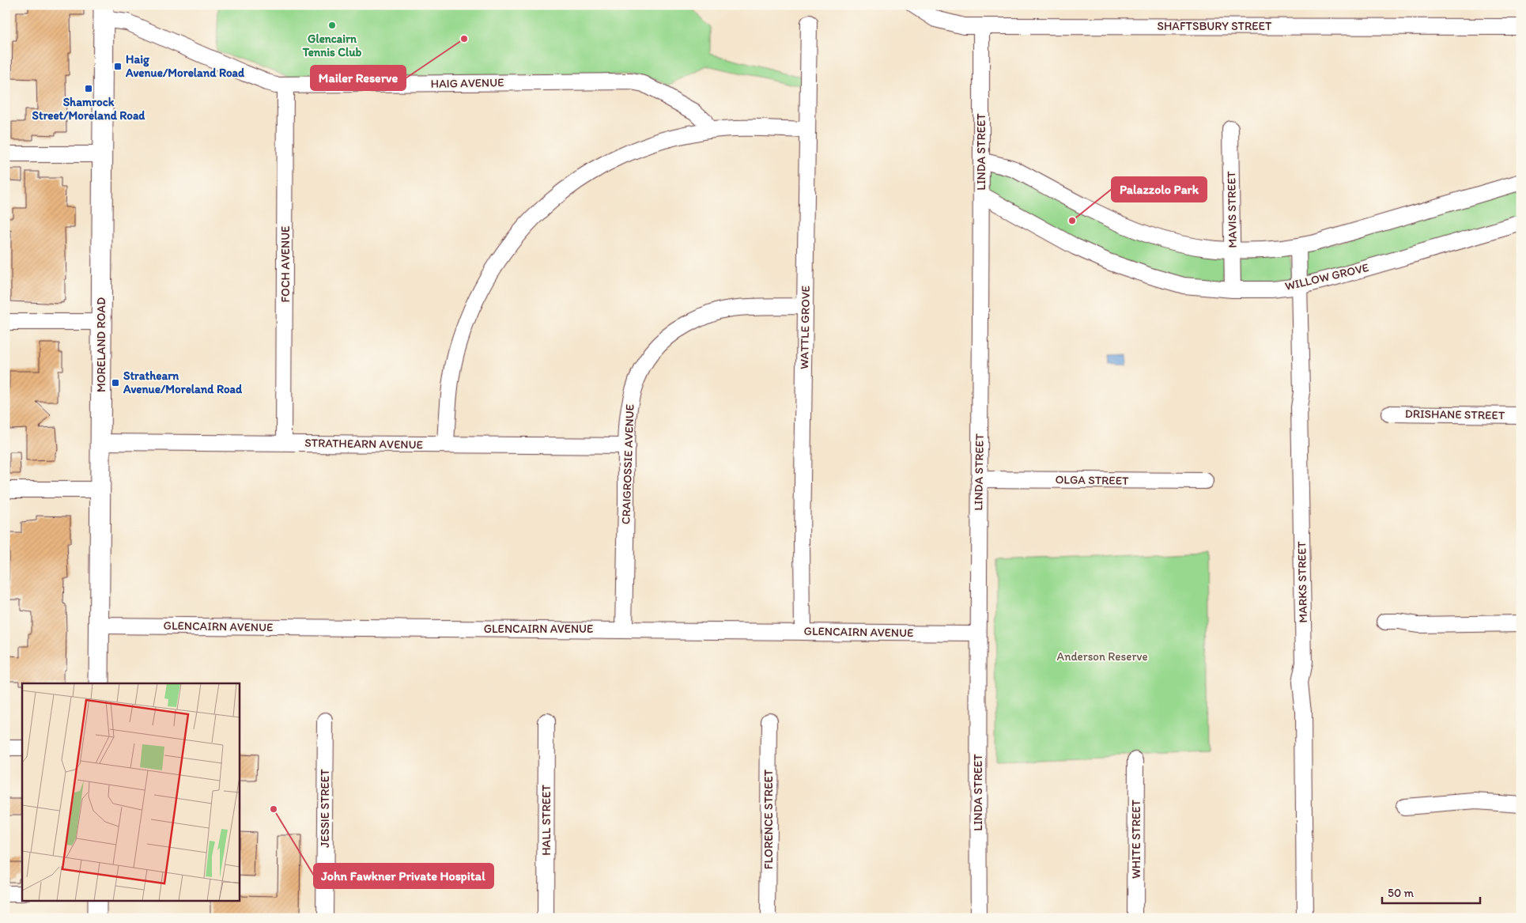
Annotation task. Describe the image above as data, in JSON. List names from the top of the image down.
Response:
{
  "streets": {
    "main road": ["MORELAND ROAD"],
    "street": [
      "SHAFTSBURY STREET",
      "HAIG AVENUE",
      "LINDA STREET",
      "MAVIS STREET",
      "FOCH AVENUE",
      "WILLOW GROVE",
      "WATTLE GROVE",
      "DRISHANE STREET",
      "STRATHEARN AVENUE",
      "CRAIGROSSIE AVENUE",
      "OLGA STREET",
      "MARKS STREET",
      "GLENCAIRN AVENUE",
      "JESSIE STREET",
      "FLORENCE STREET",
      "HALL STREET",
      "WHITE STREET"
    ]
  },
  "crossings": [
    ["SHAFTSBURY STREET", "LINDA STREET"],
    ["HAIG AVENUE", "FOCH AVENUE"],
    ["HAIG AVENUE", "MORELAND ROAD"],
    ["LINDA STREET", "WILLOW GROVE"],
    ["LINDA STREET", "OLGA STREET"],
    ["LINDA STREET", "GLENCAIRN AVENUE"],
    ["MAVIS STREET", "WILLOW GROVE"],
    ["FOCH AVENUE", "STRATHEARN AVENUE"],
    ["WILLOW GROVE", "MARKS STREET"],
    ["WATTLE GROVE", "CRAIGROSSIE AVENUE"],
    ["WATTLE GROVE", "GLENCAIRN AVENUE"],
    ["MORELAND ROAD", "STRATHEARN AVENUE"],
    ["MORELAND ROAD", "GLENCAIRN AVENUE"],
    ["STRATHEARN AVENUE", "CRAIGROSSIE AVENUE"],
    ["CRAIGROSSIE AVENUE", "GLENCAIRN AVENUE"]
  ],
  "parks": ["Anderson Reserve"],
  "places": {
    "other": [
      "Glencairn Tennis Club",
      "Mailer Reserve",
      "Palazzolo Park",
      "John Fawkner Private Hospital"
    ],
    "transit": ["Haig Avenue/Moreland Road", "Shamrock Street/Moreland Road", "Strathearn Avenue/Moreland Road"]
  },
  "scale_bar": "50 m"
}
